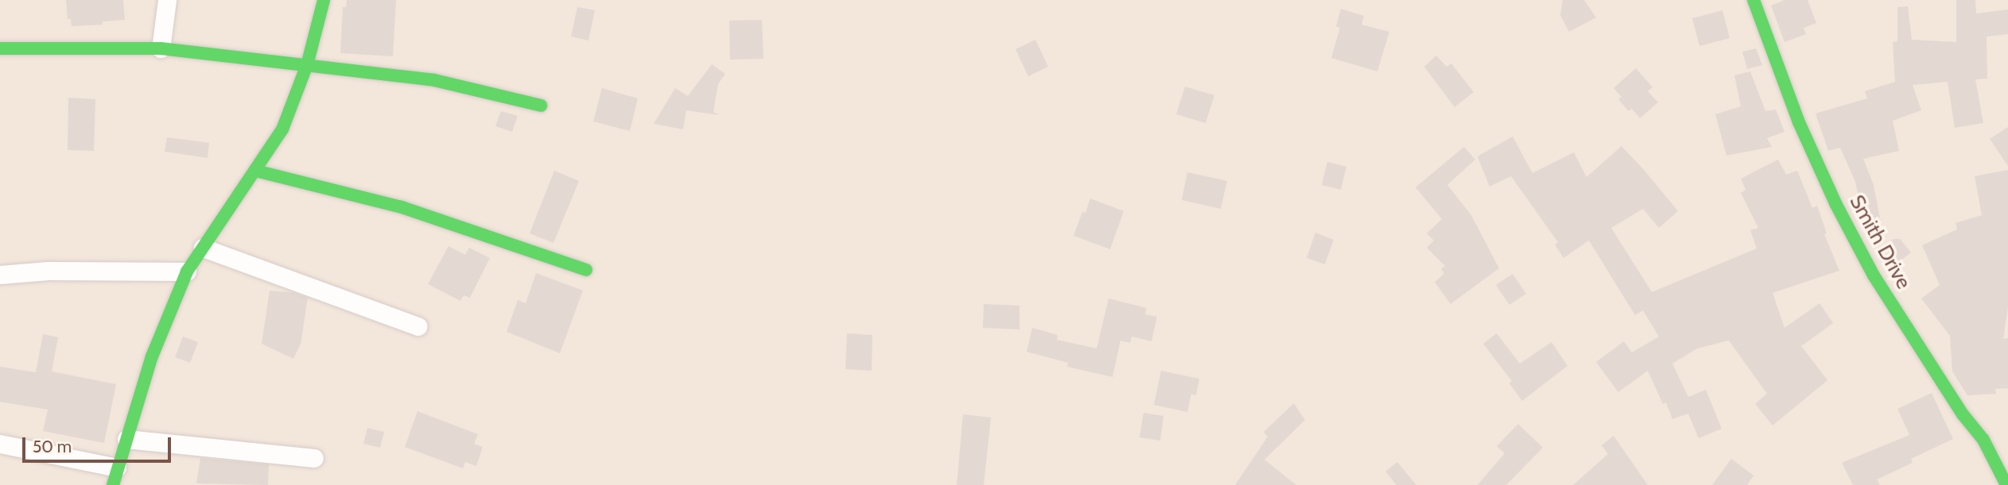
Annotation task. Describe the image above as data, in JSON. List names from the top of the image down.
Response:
{
  "streets": {
    "street": ["Smith Drive"]
  },
  "scale_bar": "50 m"
}
